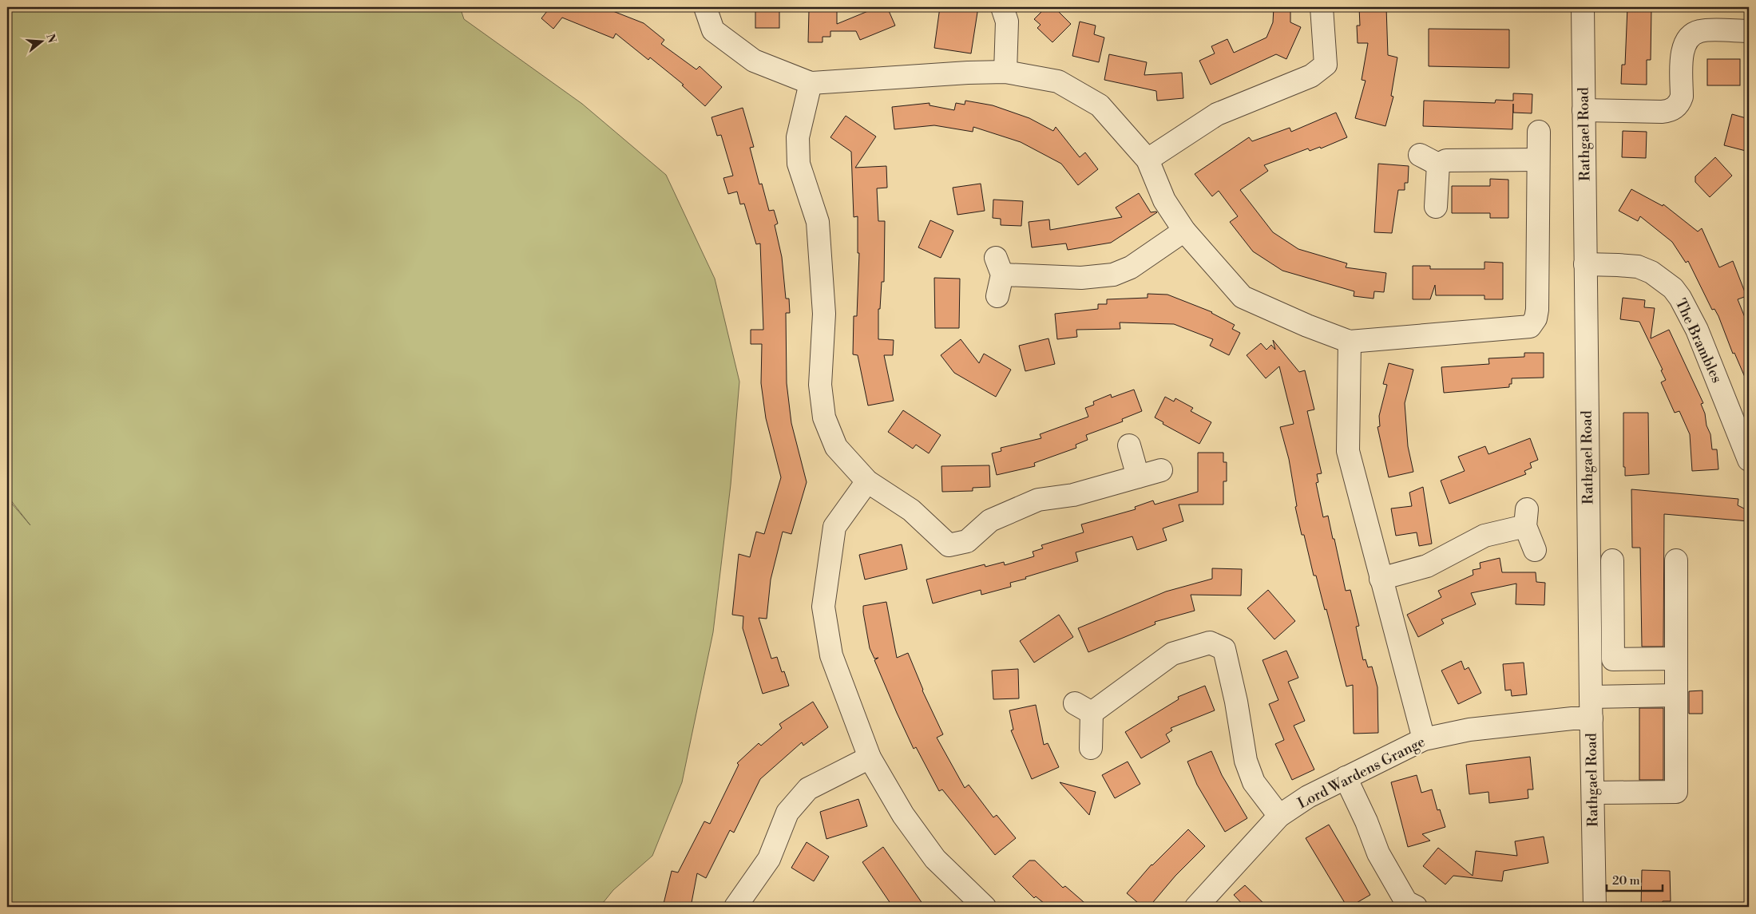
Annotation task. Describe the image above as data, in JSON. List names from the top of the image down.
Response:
{
  "streets": {
    "street": ["Rathgael Road", "The Brambles", "Lord Wardens Grange"]
  },
  "crossings": [
    ["Rathgael Road", "The Brambles"],
    ["Rathgael Road", "Lord Wardens Grange"]
  ],
  "scale_bar": "20 m",
  "north": "right"
}
